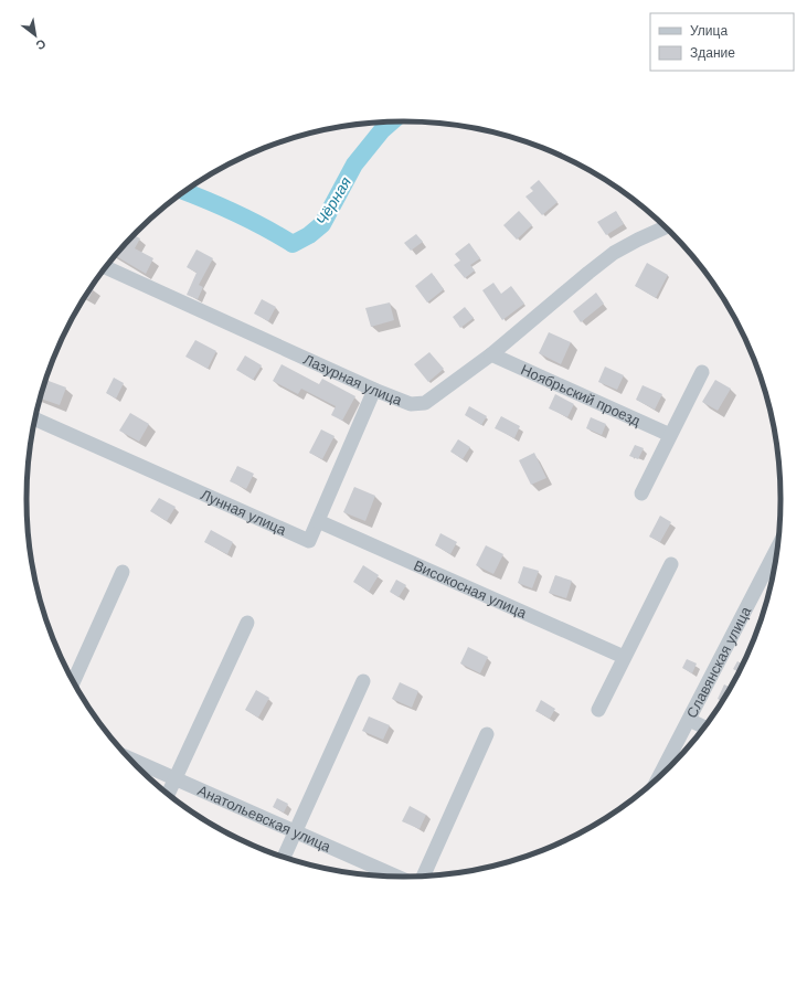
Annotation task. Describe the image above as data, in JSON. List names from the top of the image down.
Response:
{
  "streets": {
    "street": [
      "Лазурная улица",
      "Ноябрьский проезд",
      "Лунная улица",
      "Високосная улица",
      "Славянская улица",
      "Анатольевская улица"
    ]
  },
  "crossings": [
    ["Лазурная улица", "Ноябрьский проезд"],
    ["Лазурная улица", "Лунная улица"],
    ["Лунная улица", "Високосная улица"]
  ],
  "water": ["Чёрная"],
  "legend": ["Улица", "Здание"],
  "north": "bottom right"
}
